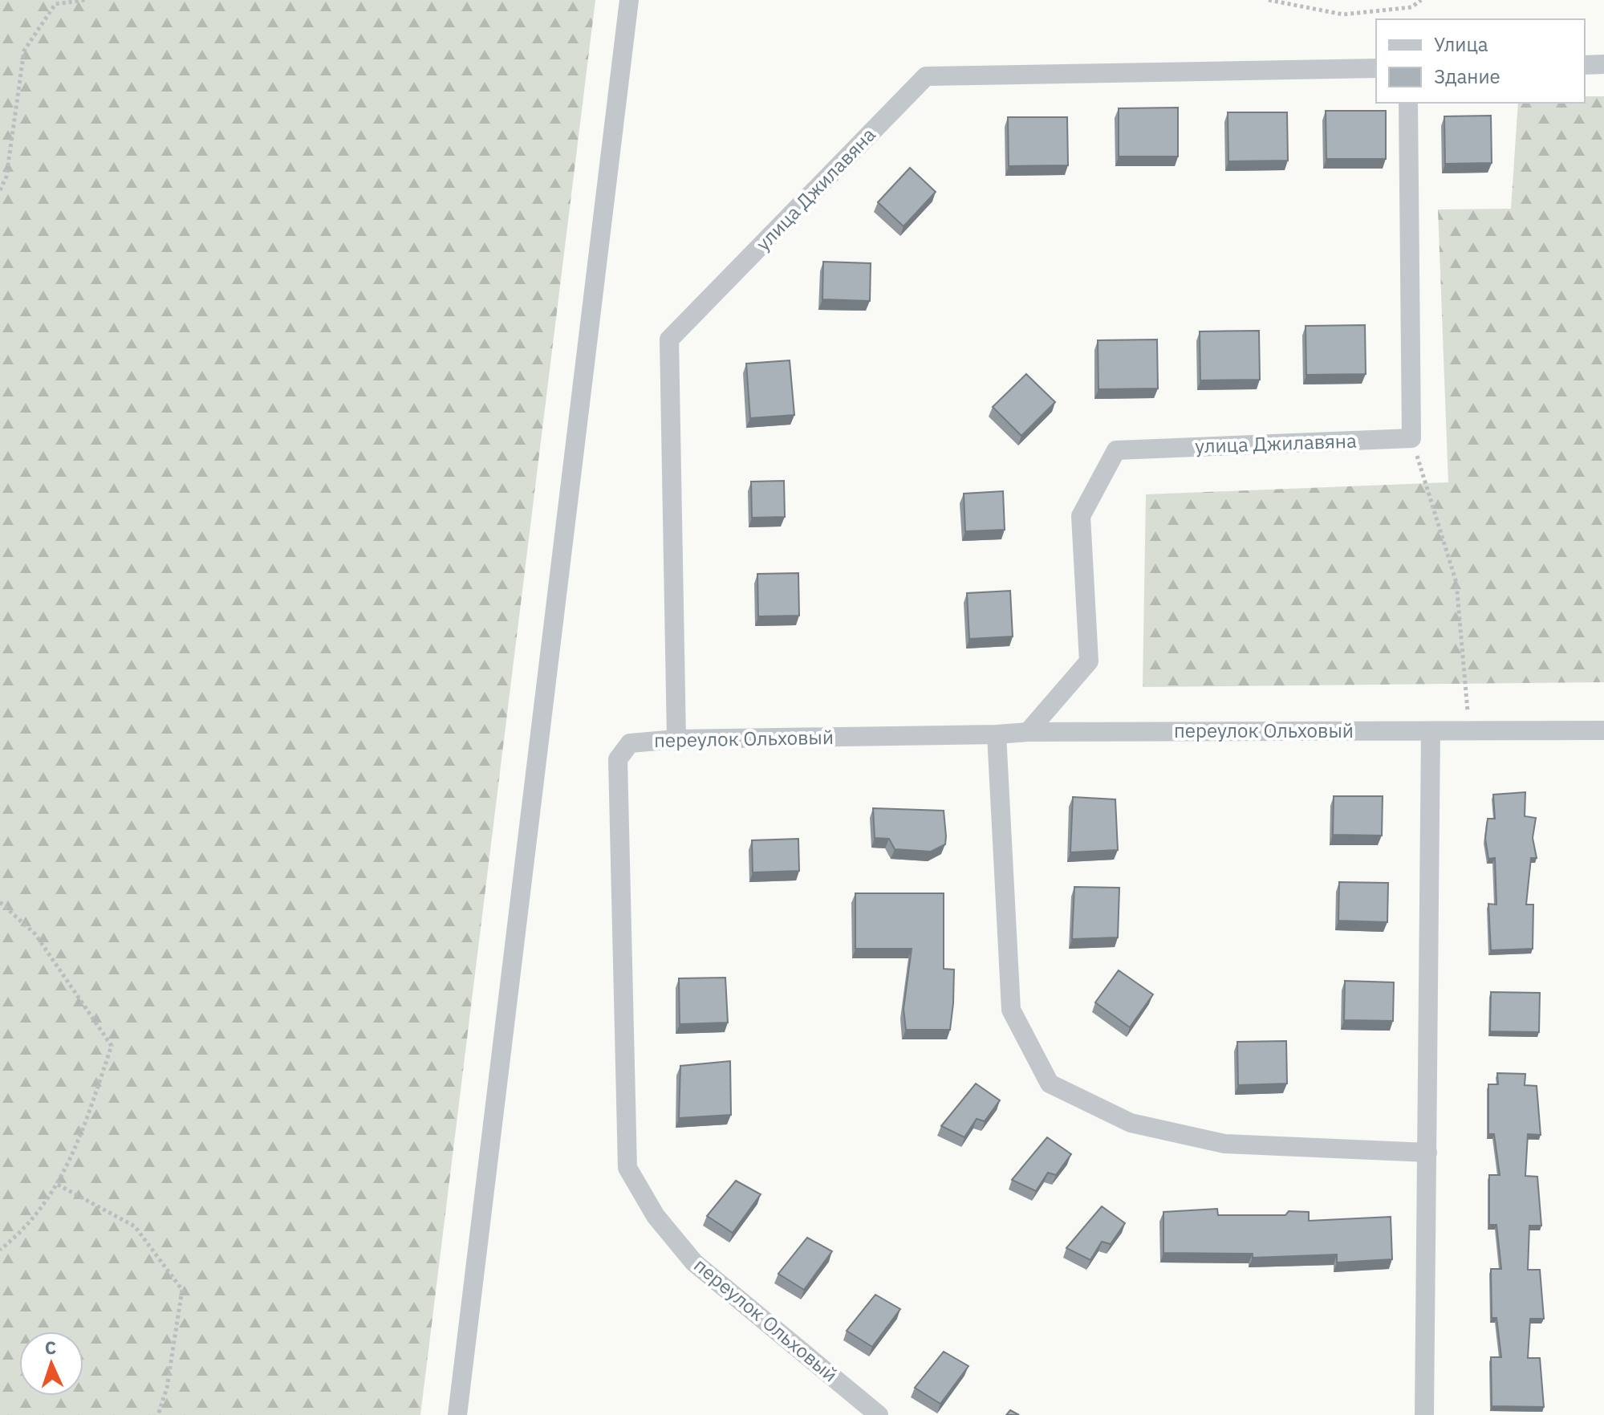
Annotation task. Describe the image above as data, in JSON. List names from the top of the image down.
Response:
{
  "streets": {
    "street": ["улица Джилавяна", "переулок Ольховый"]
  },
  "crossings": [
    ["улица Джилавяна", "переулок Ольховый"]
  ],
  "legend": ["Улица", "Здание"],
  "north": "top"
}
